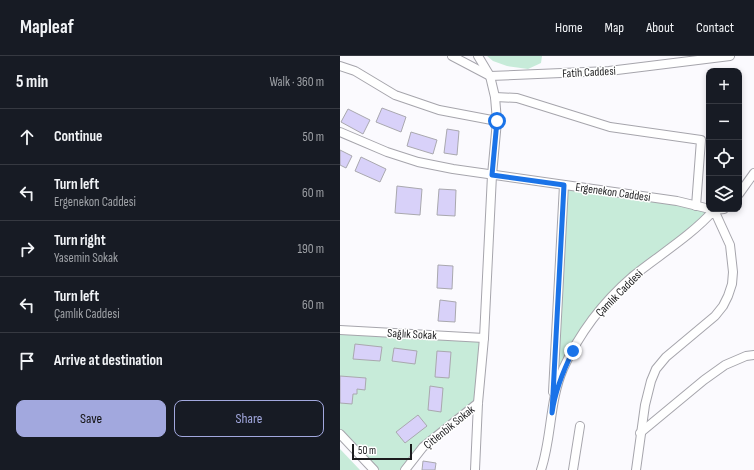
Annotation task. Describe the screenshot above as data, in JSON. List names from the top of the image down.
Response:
{
  "streets": {
    "street": [
      "Fatih Caddesi",
      "Ergenekon Caddesi",
      "Çamlık Caddesi",
      "Sağlık Sokak",
      "Çitlenbik Sokak"
    ]
  },
  "scale_bar": "50 m",
  "page": {
    "header": "Mapleaf",
    "nav": [
      "Home",
      "Map",
      "About",
      "Contact"
    ],
    "heading": ["5 min", "Walk · 360 m"],
    "map_buttons": ["+", "−"],
    "list": [
      ["Continue", "50 m"],
      ["Turn left", "Ergenekon Caddesi", "60 m"],
      ["Turn right", "Yasemin Sokak", "190 m"],
      ["Turn left", "Çamlık Caddesi", "60 m"],
      "Arrive at destination"
    ],
    "buttons": ["Save", "Share"],
    "scale": "50 m"
  }
}
